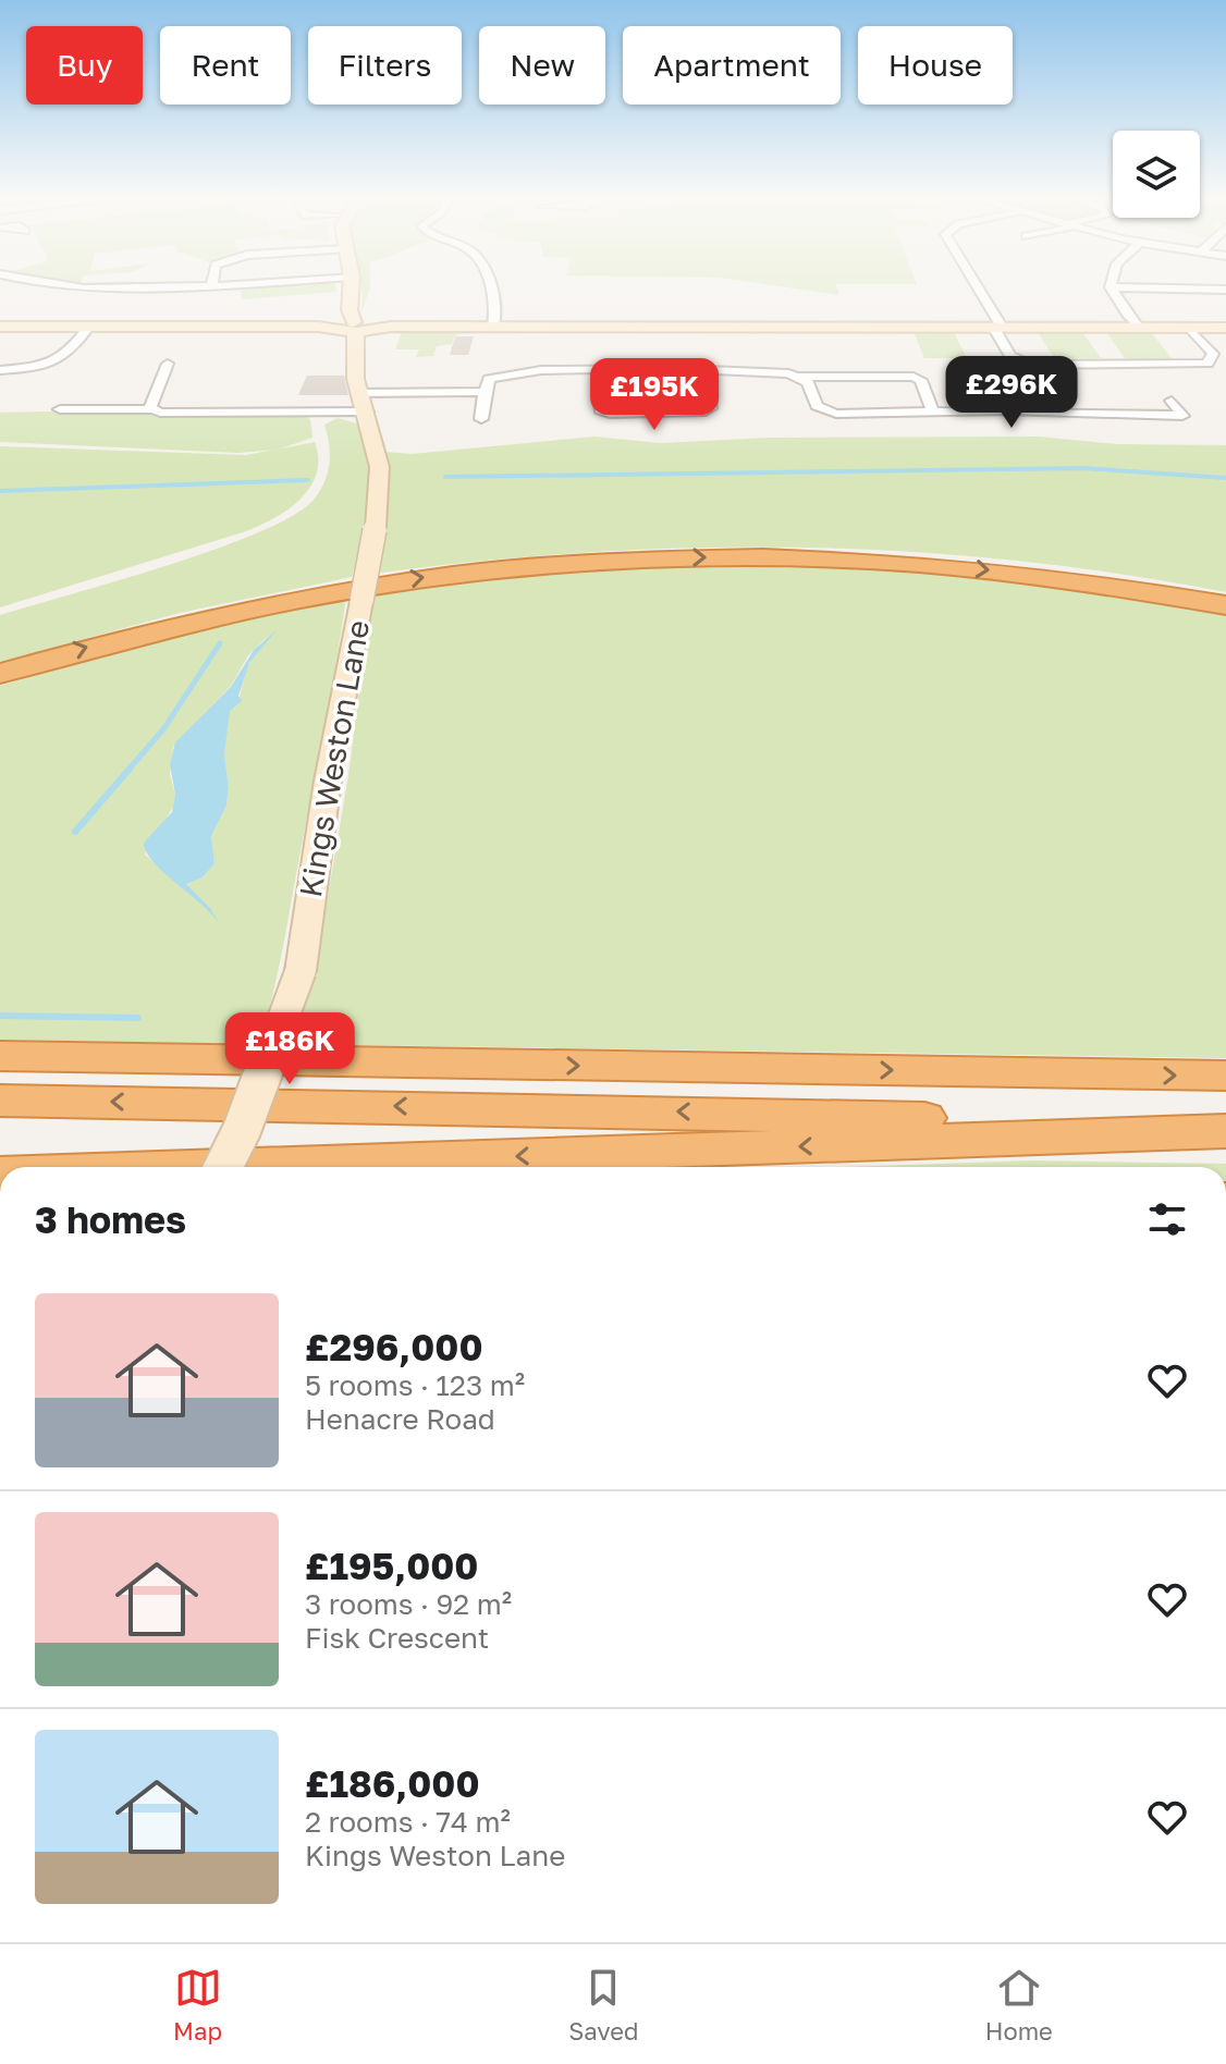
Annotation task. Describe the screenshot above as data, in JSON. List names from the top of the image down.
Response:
{
  "streets": {
    "street": ["Kings Weston Lane"]
  },
  "page": {
    "chip": [
      "Buy",
      "Rent",
      "Filters",
      "New",
      "Apartment",
      "House"
    ],
    "price": ["£296K", "£195K", "£186K"],
    "heading": "3 homes",
    "list": [
      {
        "name": "£296,000",
        "note": "5 rooms · 123 m² · Henacre Road"
      },
      {
        "name": "£195,000",
        "note": "3 rooms · 92 m² · Fisk Crescent"
      },
      {
        "name": "£186,000",
        "note": "2 rooms · 74 m² · Kings Weston Lane"
      }
    ],
    "tabs": ["Map", "Saved", "Home"]
  }
}
